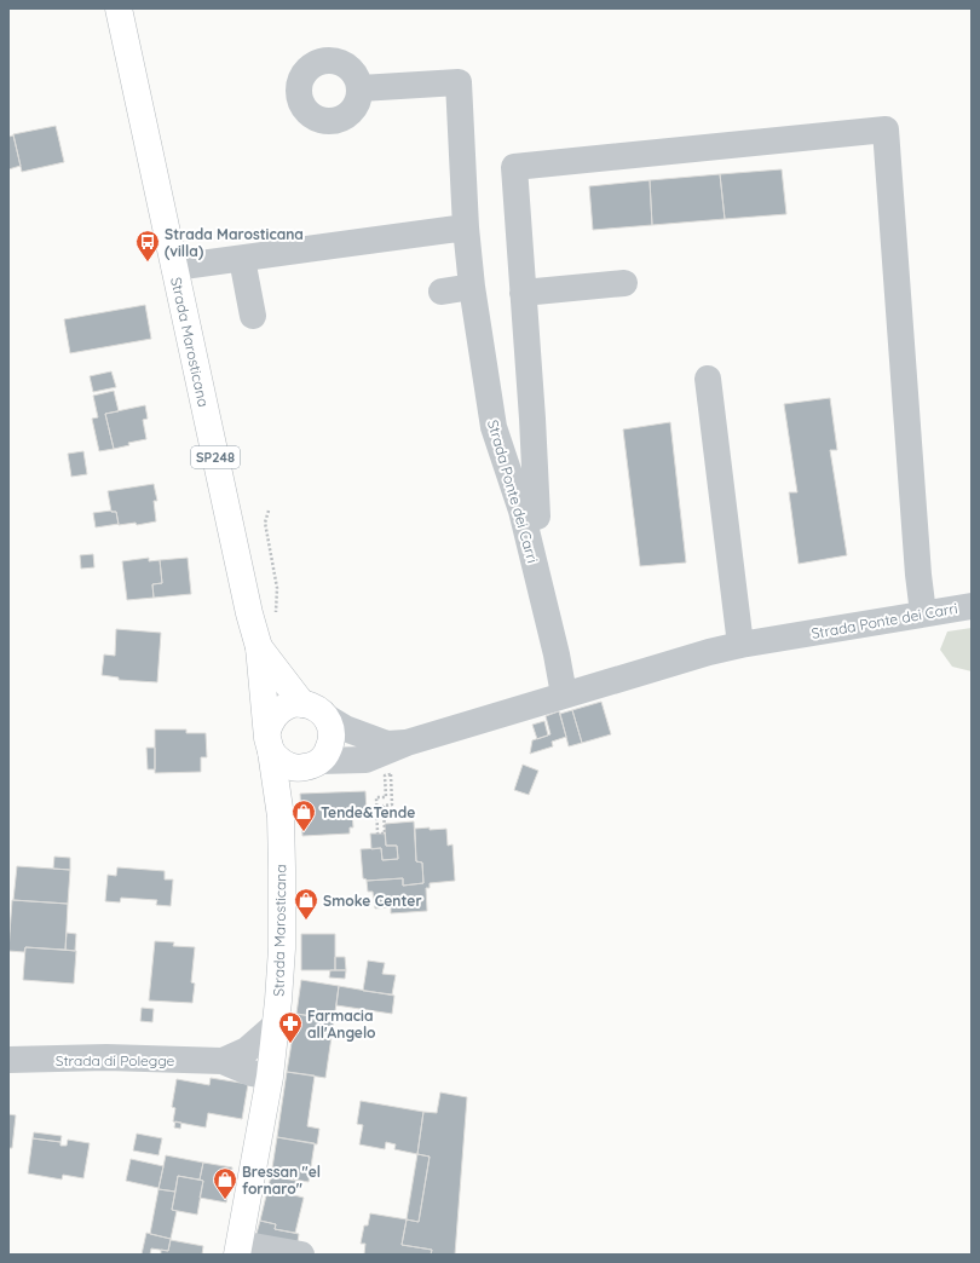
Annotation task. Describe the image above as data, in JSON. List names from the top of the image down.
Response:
{
  "streets": {
    "main road": ["Strada Marosticana", "SP248"],
    "street": ["Strada Ponte dei Carri", "Strada di Polegge"]
  },
  "crossings": [
    ["Strada Marosticana", "Strada Ponte dei Carri"],
    ["Strada Marosticana", "Strada di Polegge"]
  ],
  "places": {
    "bus stop": ["Strada Marosticana (villa)"],
    "shop": ["Tende&Tende", "Smoke Center", "Bressan \"el fornaro\""],
    "pharmacy": ["Farmacia all'Angelo"]
  }
}
